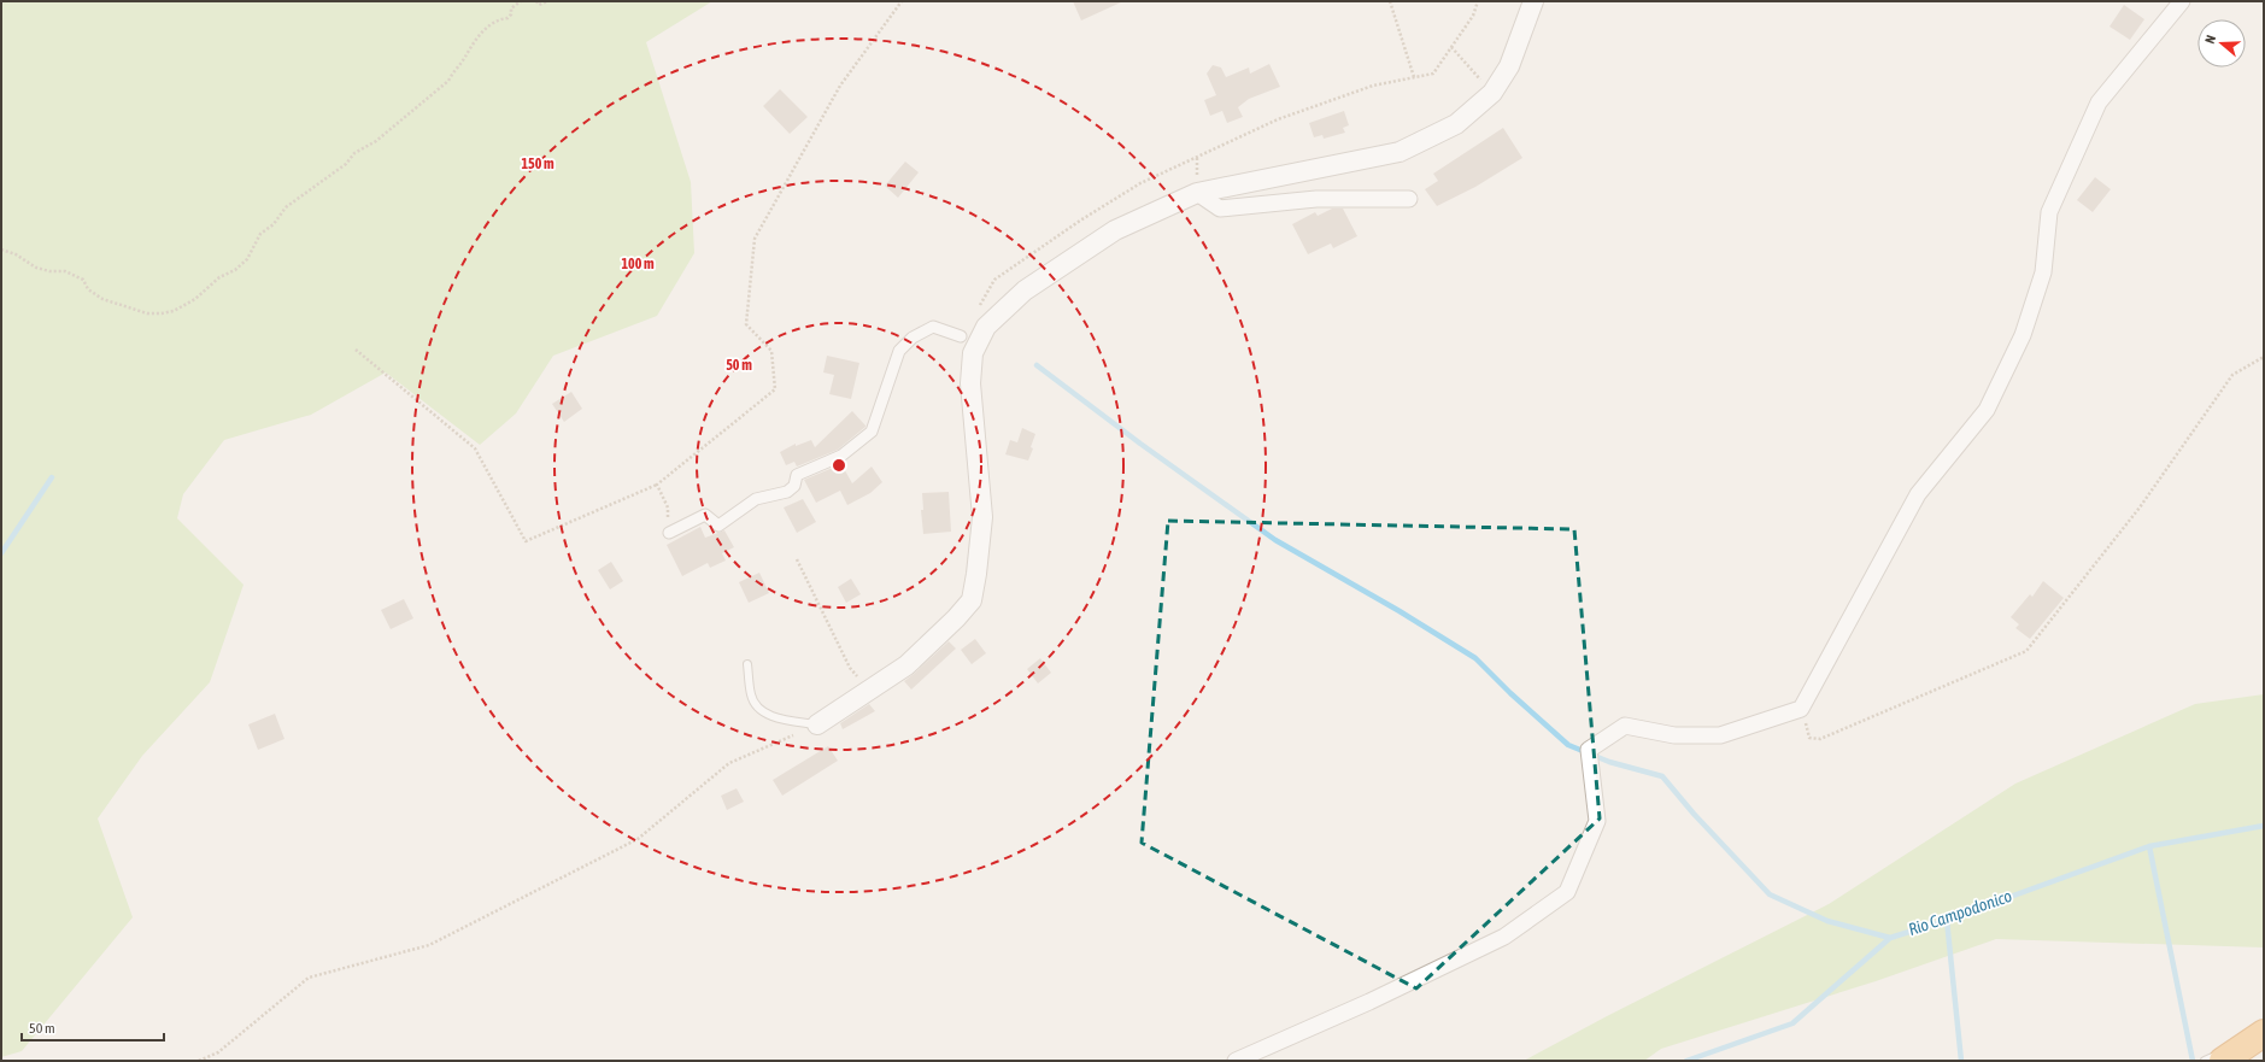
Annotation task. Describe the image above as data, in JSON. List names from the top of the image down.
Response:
{
  "water": ["Rio Campodonico"],
  "scale_bar": "50 m",
  "north": "left",
  "rings": ["150 m", "100 m", "50 m"]
}
